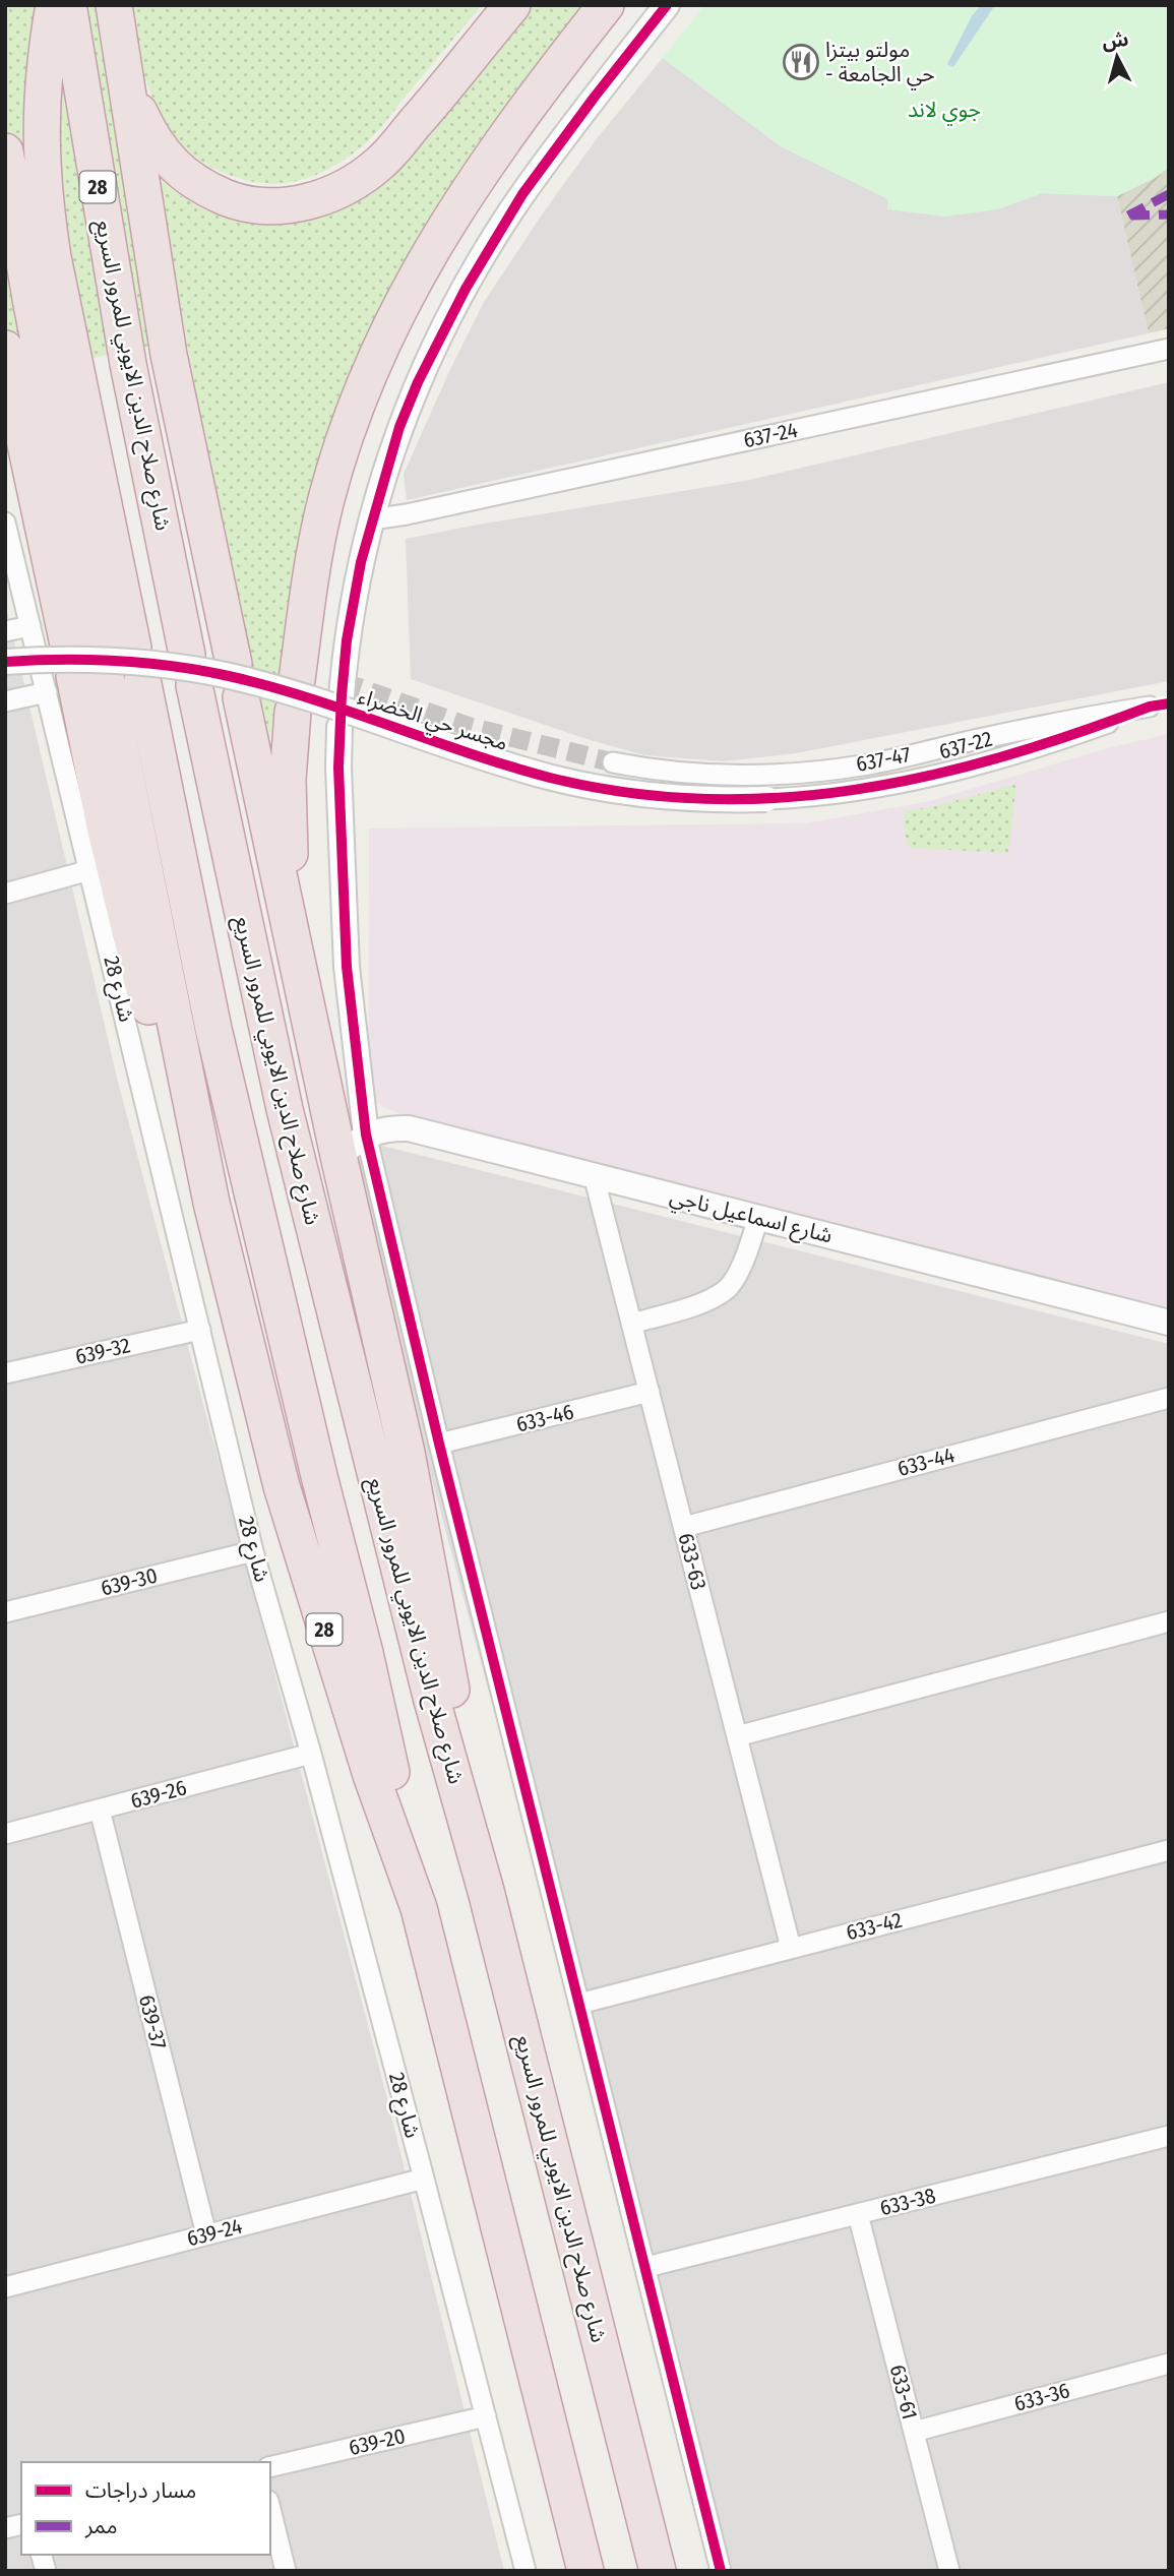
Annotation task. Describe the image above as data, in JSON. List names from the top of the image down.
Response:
{
  "streets": {
    "highway": ["28", "شارع صلاح الدين الايوبي للمرور السريع"],
    "street": [
      "637-24",
      "مجسر حي الخضراء",
      "637-22",
      "637-47",
      "شارع 28",
      "شارع اسماعيل ناجي",
      "639-32",
      "633-46",
      "633-44",
      "633-63",
      "639-30",
      "639-26",
      "633-42",
      "639-37",
      "633-38",
      "639-24",
      "633-61",
      "633-36",
      "639-20"
    ]
  },
  "crossings": [
    ["28", "شارع 28"],
    ["مجسر حي الخضراء", "637-22"],
    ["637-22", "637-47"],
    ["شارع 28", "639-32"],
    ["شارع 28", "639-30"],
    ["شارع 28", "639-26"],
    ["شارع 28", "639-24"],
    ["شارع 28", "639-20"],
    ["شارع اسماعيل ناجي", "633-63"],
    ["633-46", "633-63"],
    ["633-44", "633-63"],
    ["633-63", "633-42"],
    ["639-26", "639-37"],
    ["639-37", "639-24"],
    ["633-38", "633-61"],
    ["633-61", "633-36"]
  ],
  "parks": ["جوي لاند"],
  "places": {
    "restaurant": ["مولتو بيتزا - حي الجامعة"]
  },
  "legend": ["مسار دراجات", "ممر"],
  "north": "top"
}
